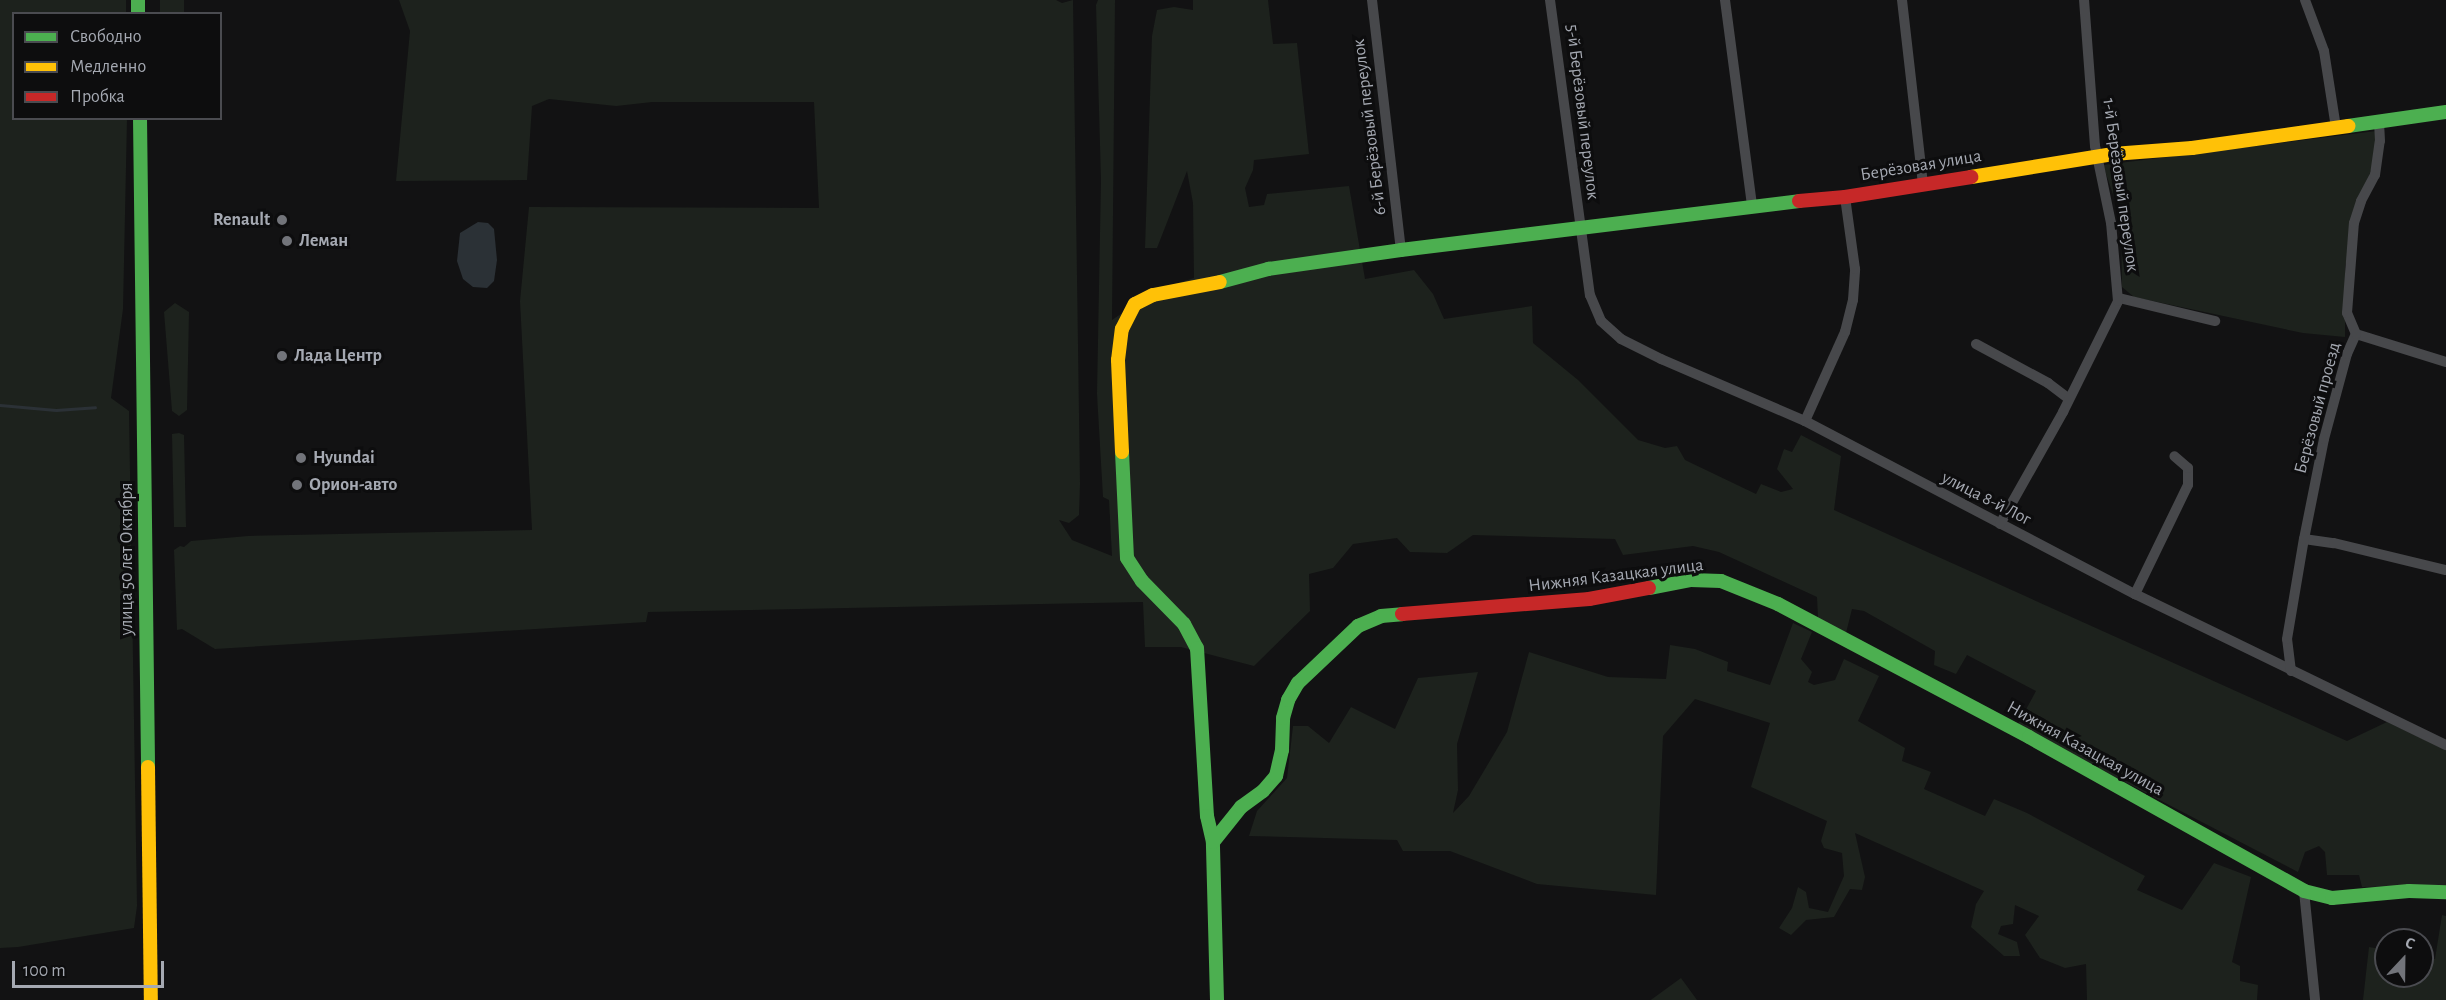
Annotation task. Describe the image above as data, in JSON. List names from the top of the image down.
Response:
{
  "streets": {
    "street": [
      "5-й Берёзовый переулок",
      "6-й Берёзовый переулок",
      "Берёзовая улица",
      "1-й Берёзовый переулок",
      "Берёзовый проезд",
      "улица 8-й Лог",
      "улица 50 лет Октября",
      "Нижняя Казацкая улица"
    ]
  },
  "crossings": [
    ["5-й Берёзовый переулок", "Берёзовая улица"],
    ["5-й Берёзовый переулок", "улица 8-й Лог"],
    ["6-й Берёзовый переулок", "Берёзовая улица"],
    ["Берёзовая улица", "1-й Берёзовый переулок"],
    ["Берёзовая улица", "Берёзовый проезд"],
    ["Берёзовая улица", "улица 8-й Лог"],
    ["Берёзовая улица", "Нижняя Казацкая улица"],
    ["1-й Берёзовый переулок", "улица 8-й Лог"],
    ["Берёзовый проезд", "улица 8-й Лог"]
  ],
  "places": [
    "Renault",
    "Леман",
    "Лада Центр",
    "Hyundai",
    "Орион-авто"
  ],
  "legend": ["Свободно", "Медленно", "Пробка"],
  "scale_bar": "100 m",
  "north": "top"
}
